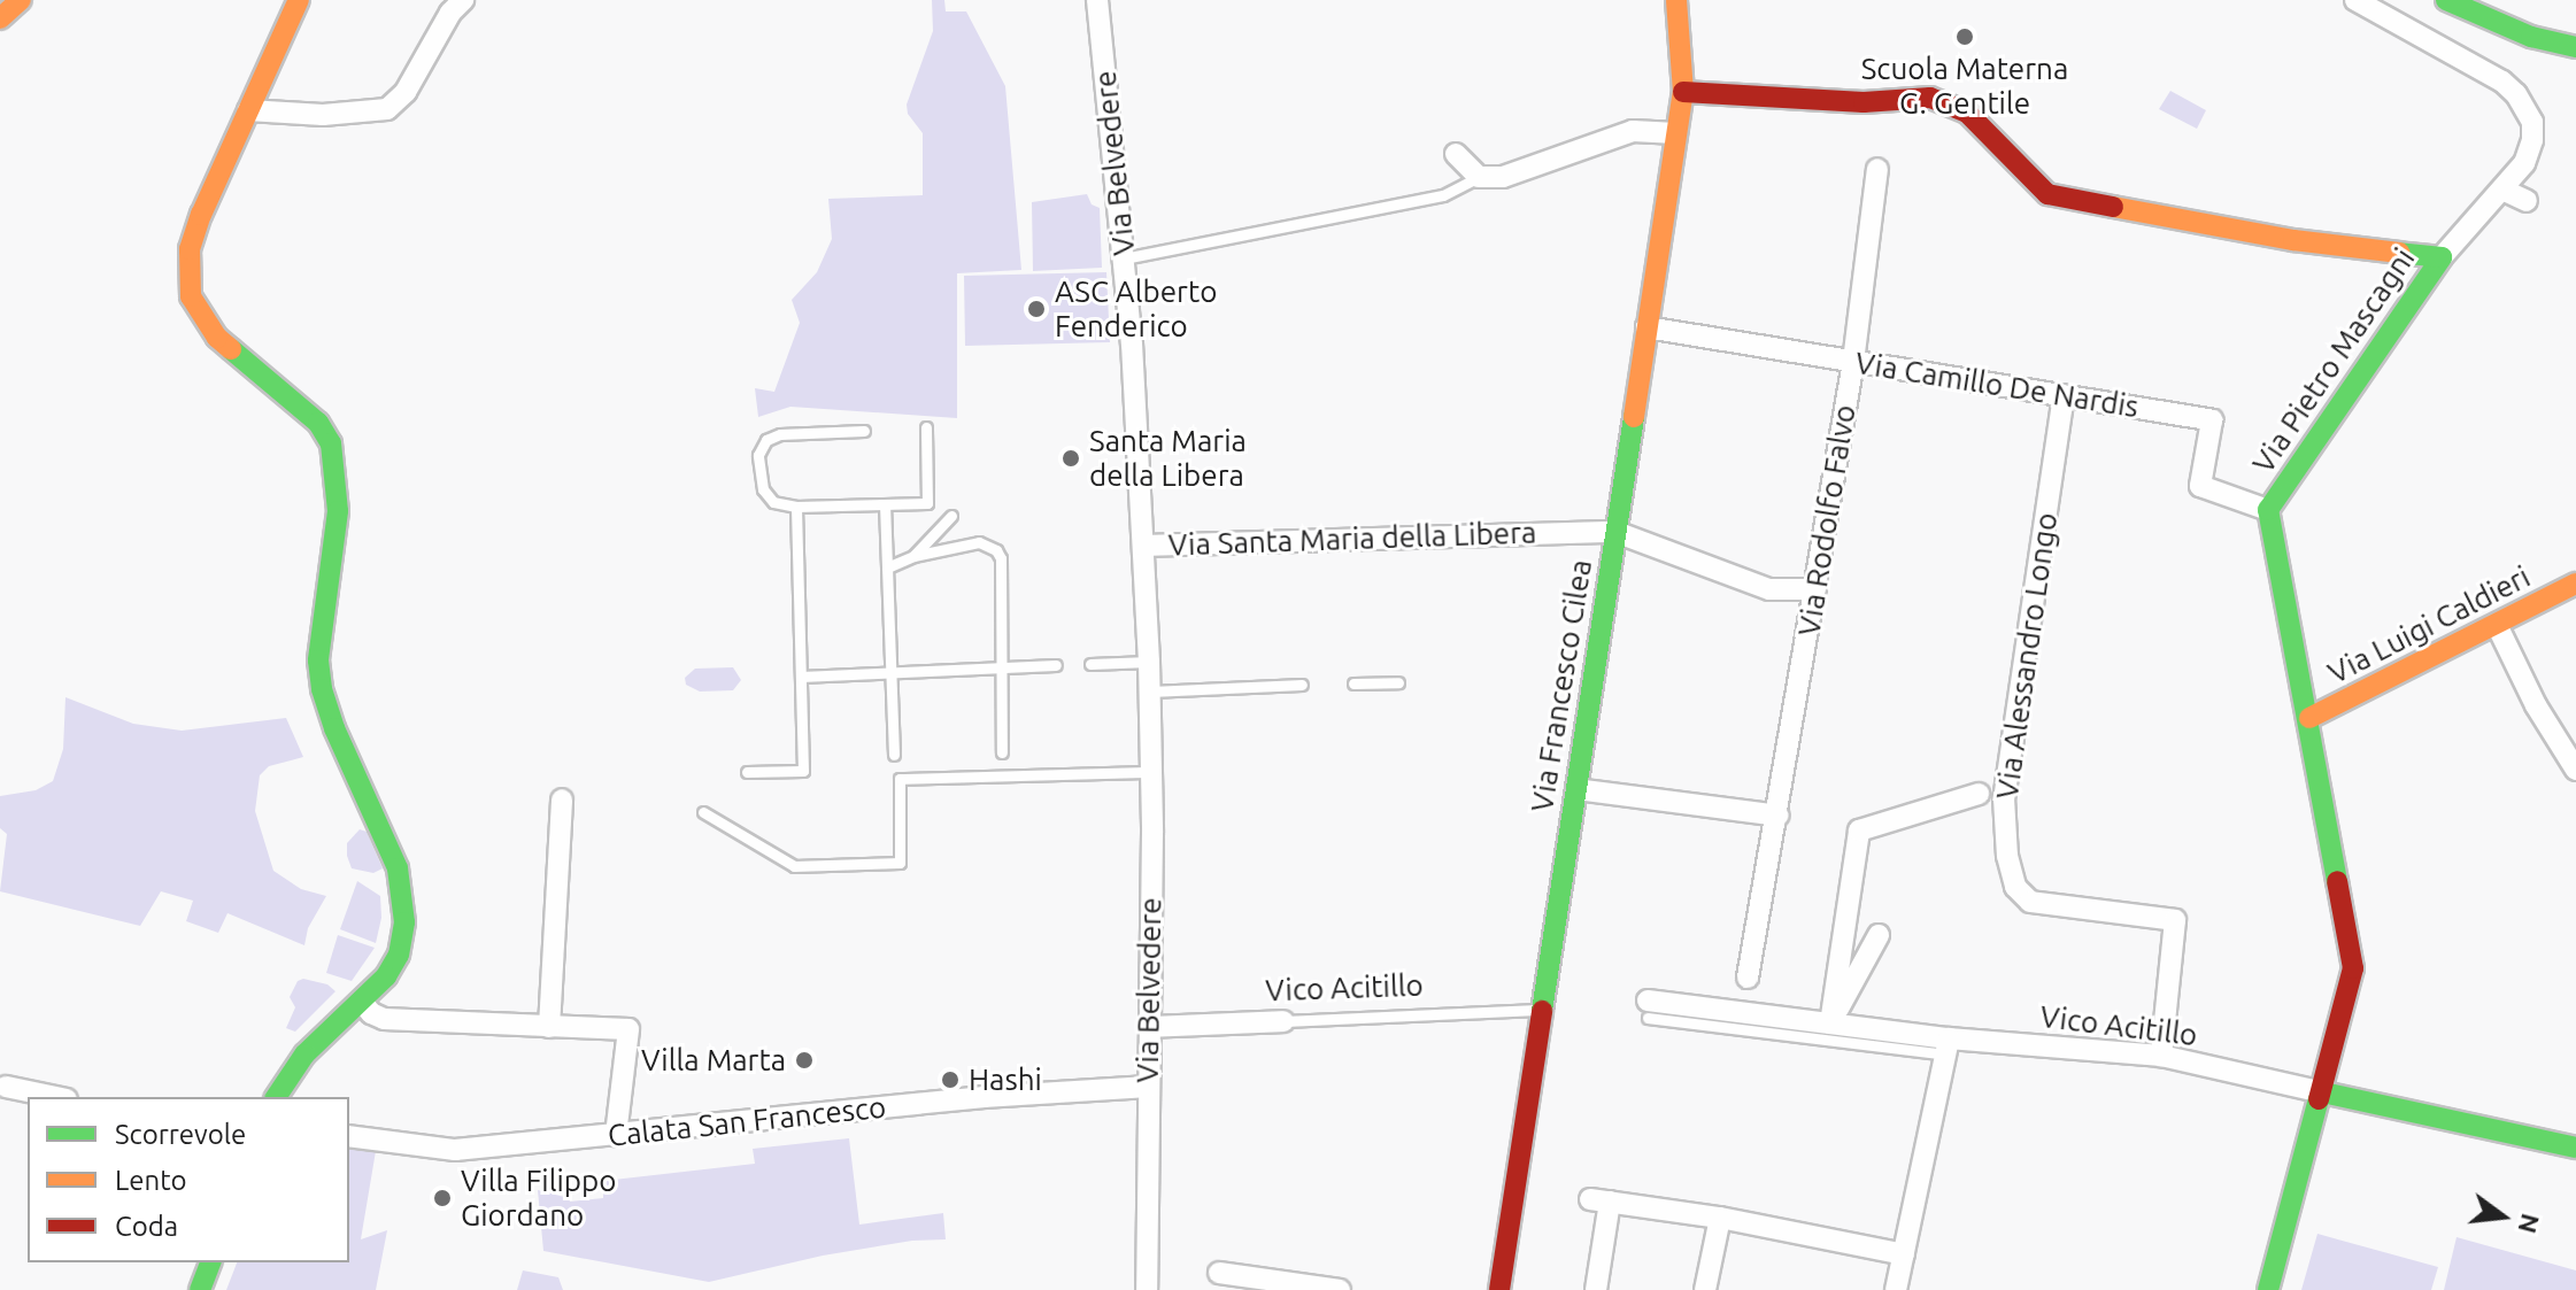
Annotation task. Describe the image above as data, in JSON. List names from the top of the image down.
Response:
{
  "streets": {
    "main road": [
      "Via Pietro Mascagni",
      "Via Luigi Caldieri",
      "Via Francesco Cilea",
      "Vico Acitillo"
    ],
    "street": [
      "Via Belvedere",
      "Via Camillo De Nardis",
      "Via Rodolfo Falvo",
      "Via Santa Maria della Libera",
      "Via Alessandro Longo",
      "Calata San Francesco"
    ]
  },
  "crossings": [
    ["Via Belvedere", "Via Santa Maria della Libera"],
    ["Via Belvedere", "Vico Acitillo"],
    ["Via Belvedere", "Calata San Francesco"],
    ["Via Pietro Mascagni", "Via Camillo De Nardis"],
    ["Via Pietro Mascagni", "Via Luigi Caldieri"],
    ["Via Pietro Mascagni", "Vico Acitillo"],
    ["Via Camillo De Nardis", "Via Rodolfo Falvo"],
    ["Via Camillo De Nardis", "Via Alessandro Longo"],
    ["Via Camillo De Nardis", "Via Francesco Cilea"],
    ["Via Santa Maria della Libera", "Via Francesco Cilea"],
    ["Via Alessandro Longo", "Vico Acitillo"],
    ["Via Francesco Cilea", "Vico Acitillo"]
  ],
  "places": [
    "Scuola Materna G. Gentile",
    "ASC Alberto Fenderico",
    "Santa Maria della Libera",
    "Villa Marta",
    "Hashi",
    "Villa Filippo Giordano"
  ],
  "legend": ["Scorrevole", "Lento", "Coda"],
  "north": "right"
}
